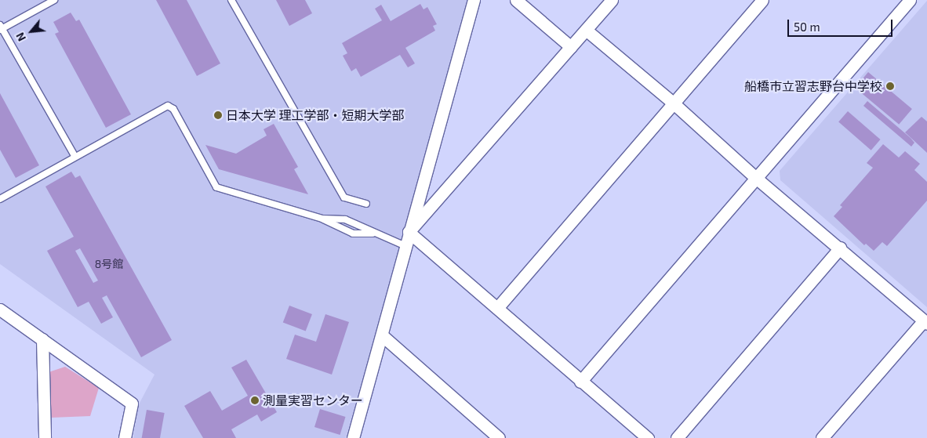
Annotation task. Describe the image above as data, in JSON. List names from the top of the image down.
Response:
{
  "places": ["船橋市立習志野台中学校", "日本大学 理工学部・短期大学部", "測量実習センター"],
  "house_numbers": ["8号館"],
  "scale_bar": "50 m",
  "north": "bottom left"
}
